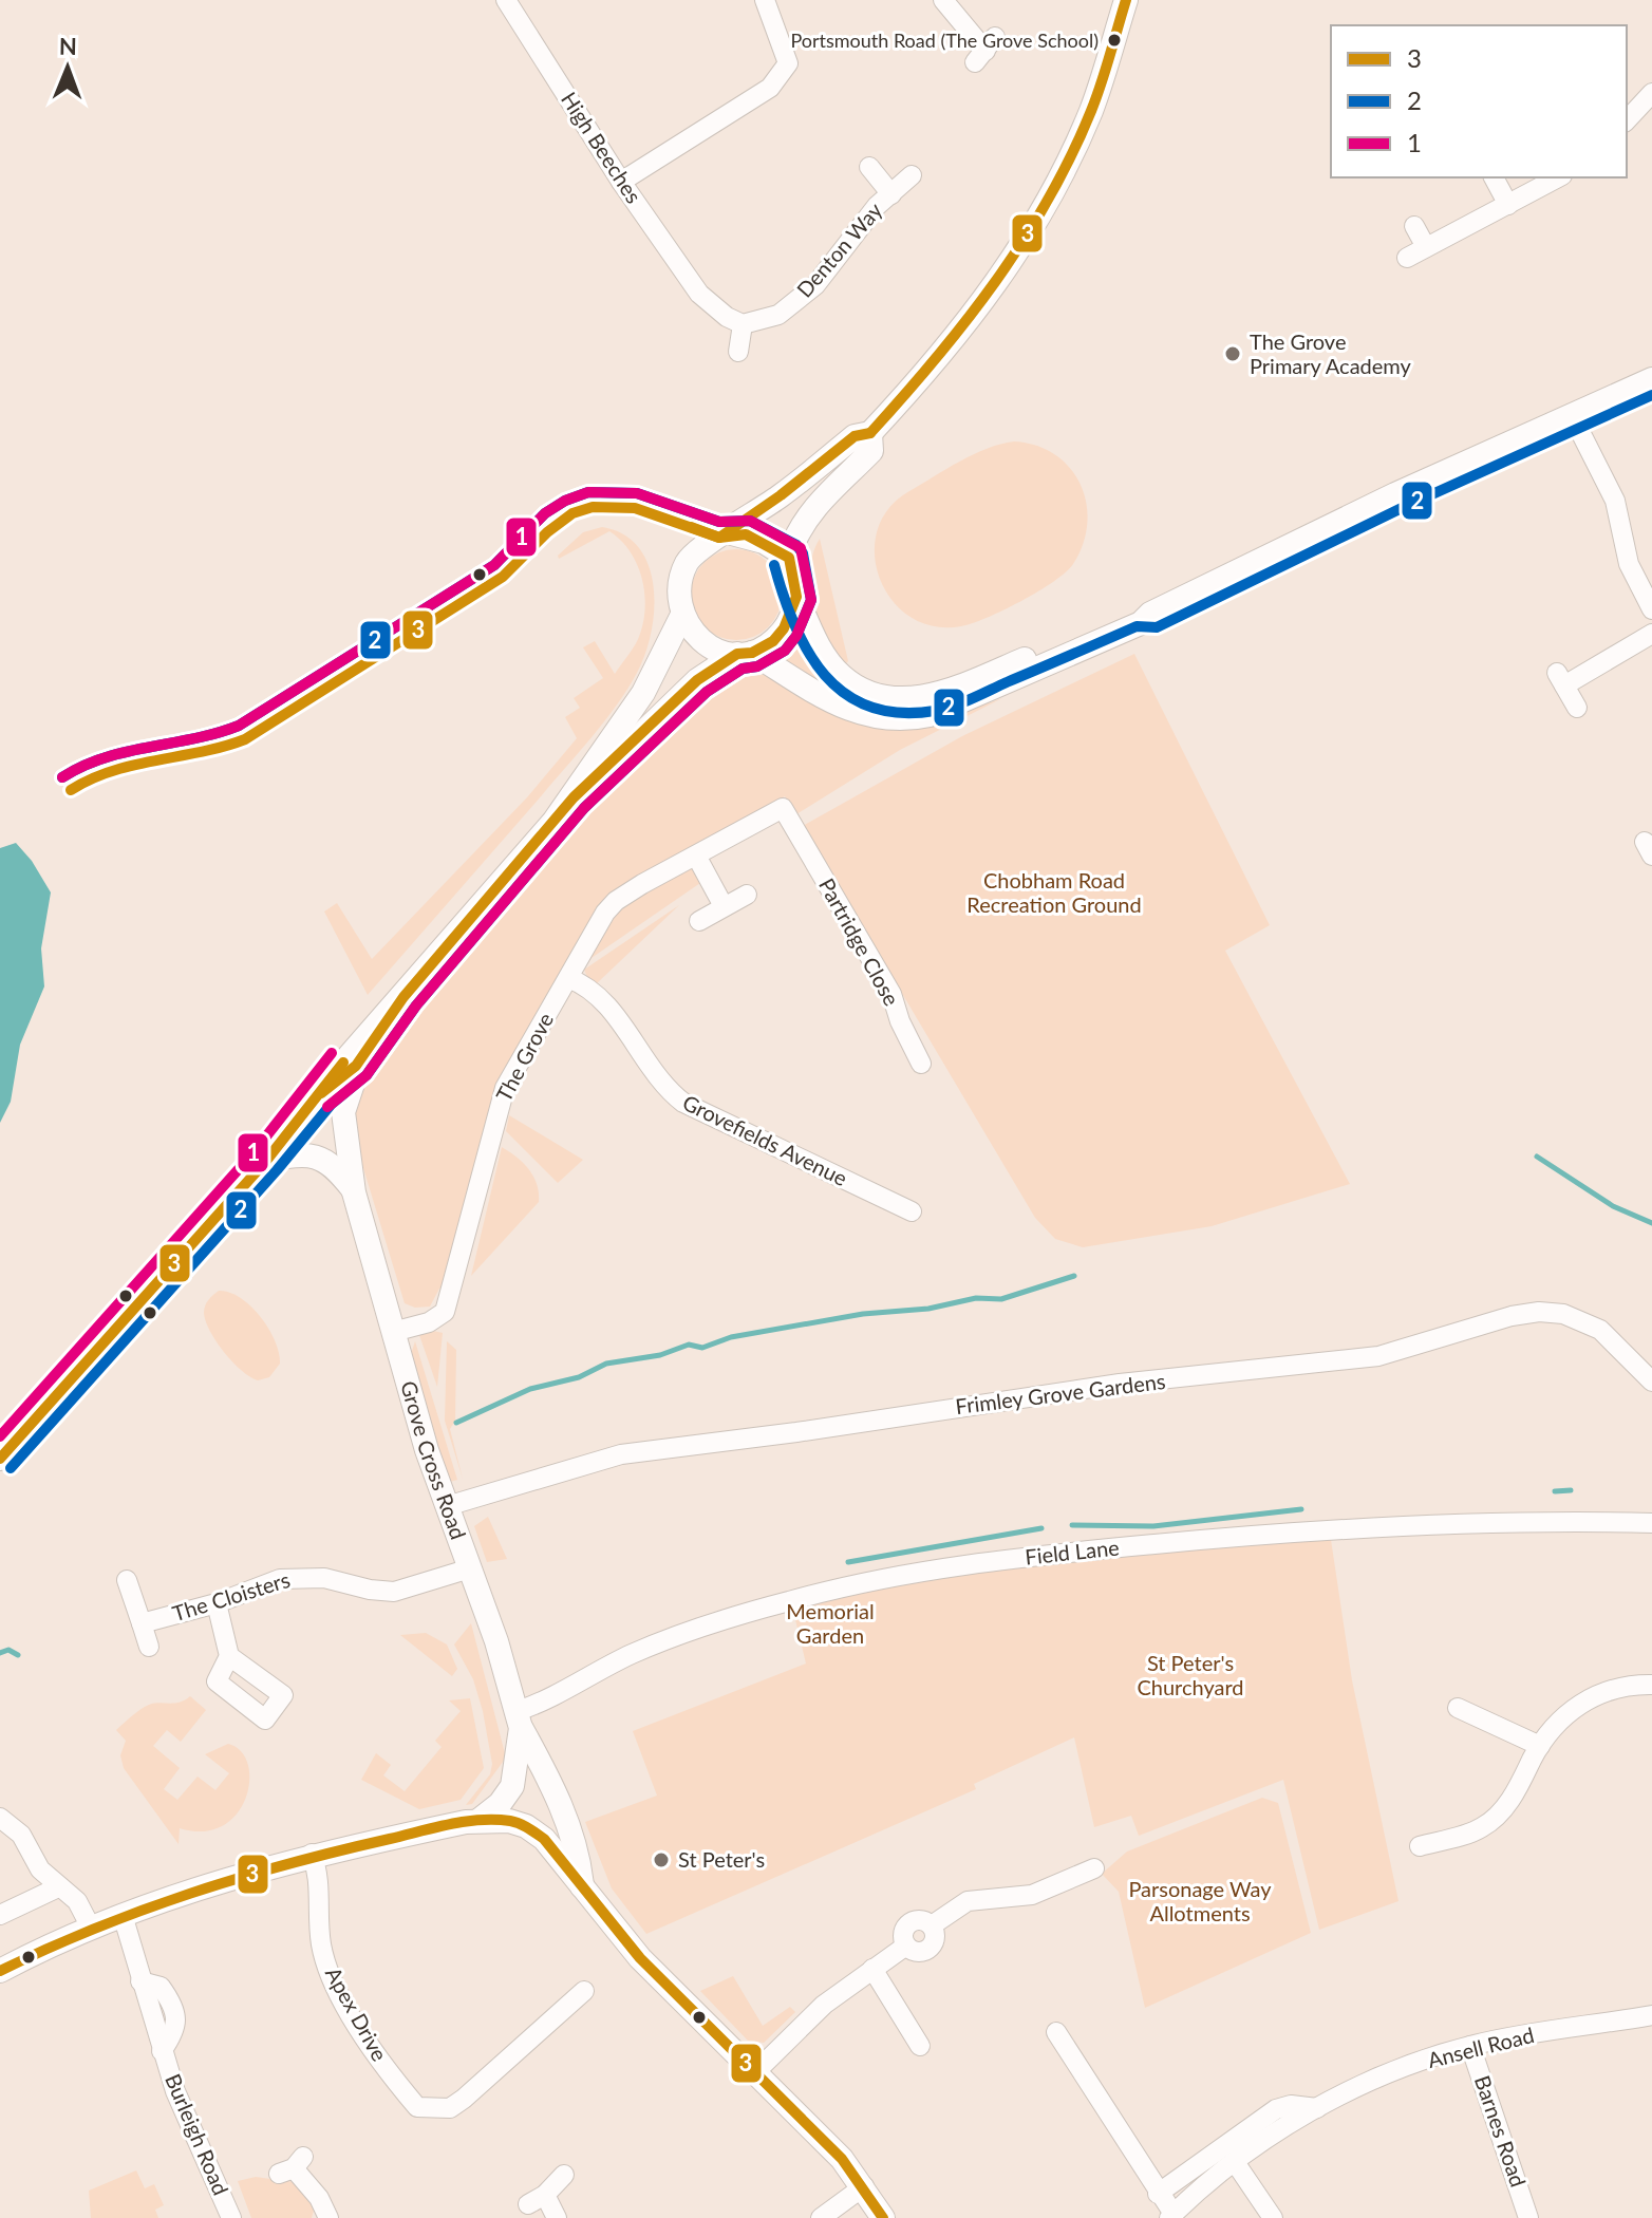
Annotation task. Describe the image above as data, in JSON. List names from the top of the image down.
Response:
{
  "streets": {
    "main road": ["Grove Cross Road"],
    "street": [
      "High Beeches",
      "Denton Way",
      "Partridge Close",
      "The Grove",
      "Grovefields Avenue",
      "Frimley Grove Gardens",
      "Field Lane",
      "The Cloisters",
      "Apex Drive",
      "Ansell Road",
      "Barnes Road",
      "Burleigh Road"
    ]
  },
  "crossings": [
    ["High Beeches", "Denton Way"],
    ["Partridge Close", "The Grove"],
    ["The Grove", "Grovefields Avenue"],
    ["The Grove", "Grove Cross Road"],
    ["Frimley Grove Gardens", "Grove Cross Road"],
    ["Grove Cross Road", "Field Lane"],
    ["Grove Cross Road", "The Cloisters"],
    ["Ansell Road", "Barnes Road"]
  ],
  "parks": [
    "Chobham Road Recreation Ground",
    "Memorial Garden",
    "St Peter's Churchyard",
    "Parsonage Way Allotments"
  ],
  "places": ["Portsmouth Road (The Grove School)", "The Grove Primary Academy", "St Peter's"],
  "lines": ["transit line 3", "transit line 2", "transit line 1"],
  "legend": ["3", "2", "1"],
  "north": "top"
}
